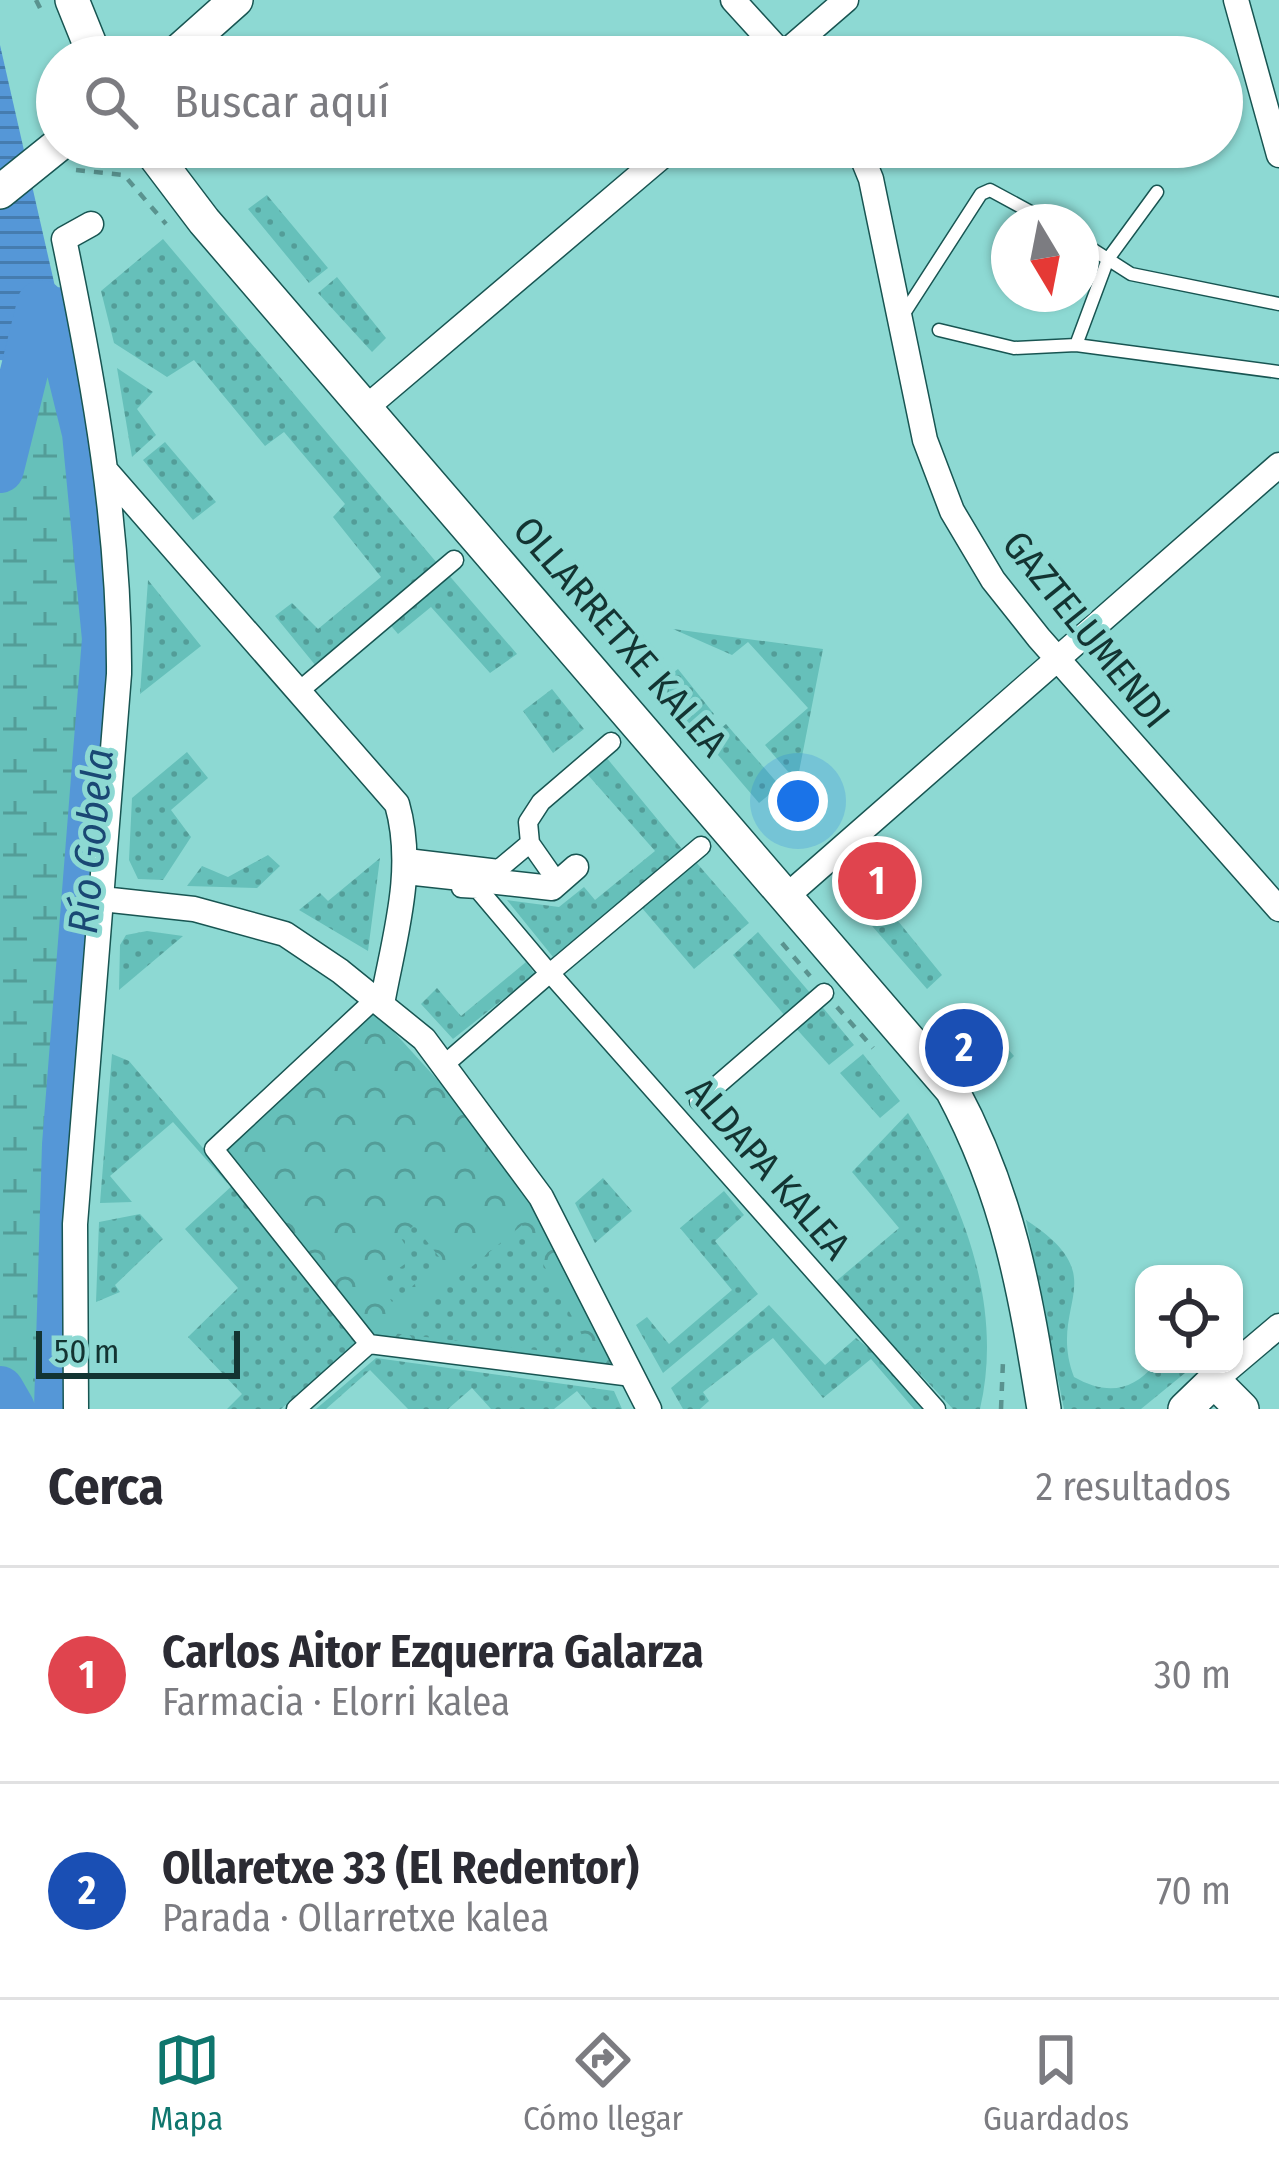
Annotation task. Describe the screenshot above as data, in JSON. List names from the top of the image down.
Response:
{
  "streets": {
    "street": ["GAZTELUMENDI", "OLLARRETXE KALEA", "ALDAPA KALEA"]
  },
  "water": ["Río Gobela"],
  "scale_bar": "50 m",
  "north": "bottom",
  "page": {
    "search": "Buscar aquí",
    "pins": ["1", "2"],
    "scale": "50 m",
    "heading": ["Cerca", "2 resultados"],
    "list": [
      {
        "mark": "1",
        "name": "Carlos Aitor Ezquerra Galarza",
        "note": "Farmacia · Elorri kalea",
        "value": "30 m"
      },
      {
        "mark": "2",
        "name": "Ollaretxe 33 (El Redentor)",
        "note": "Parada · Ollarretxe kalea",
        "value": "70 m"
      }
    ],
    "nav": ["Mapa", "Cómo llegar", "Guardados"]
  }
}
